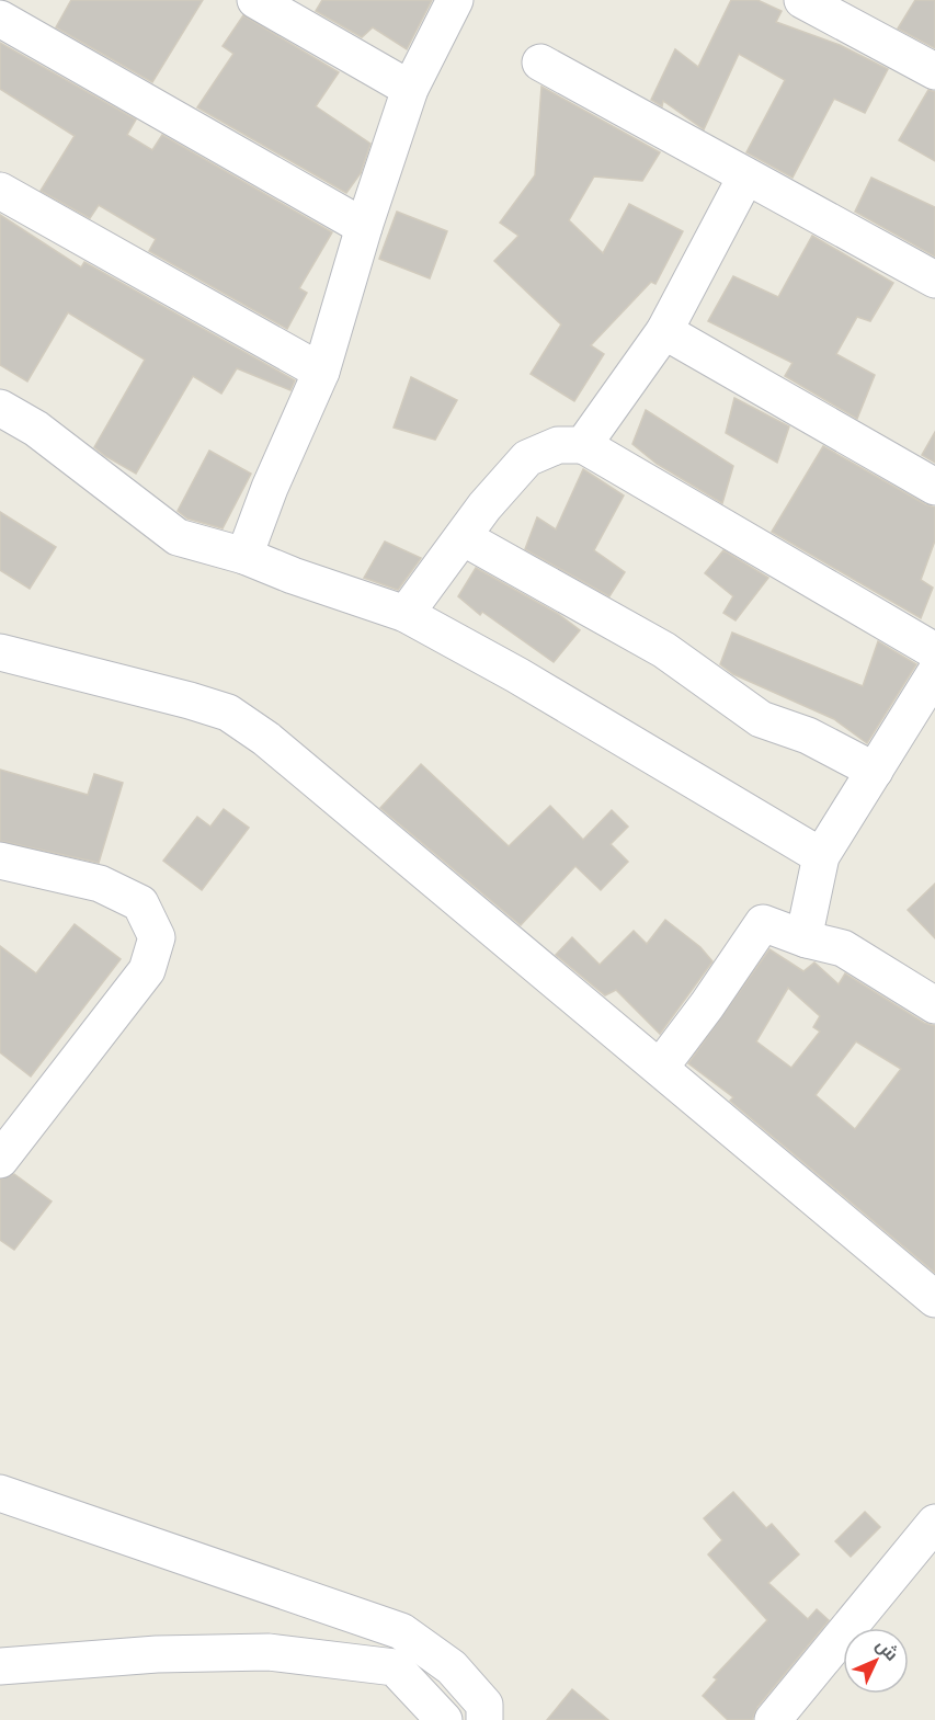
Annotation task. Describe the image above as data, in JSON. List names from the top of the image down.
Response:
{
  "north": "top right"
}
